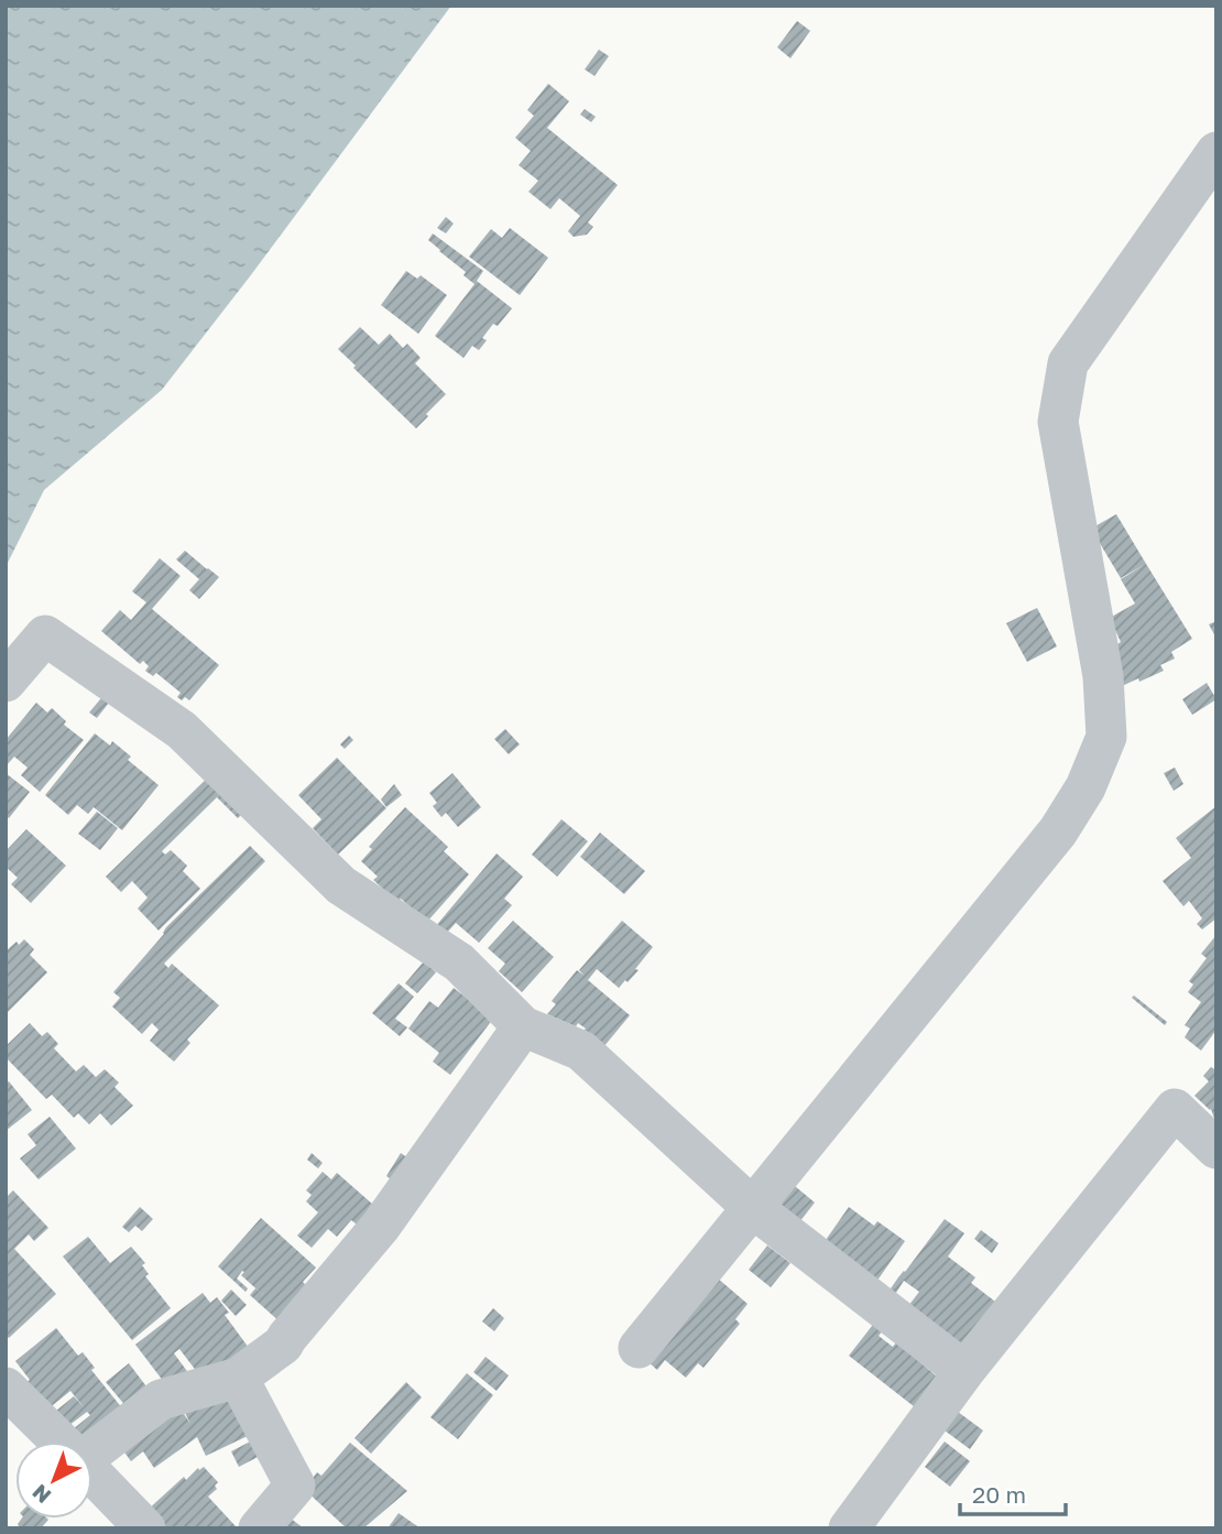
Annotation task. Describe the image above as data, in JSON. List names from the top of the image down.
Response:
{
  "scale_bar": "20 m",
  "north": "bottom left"
}
